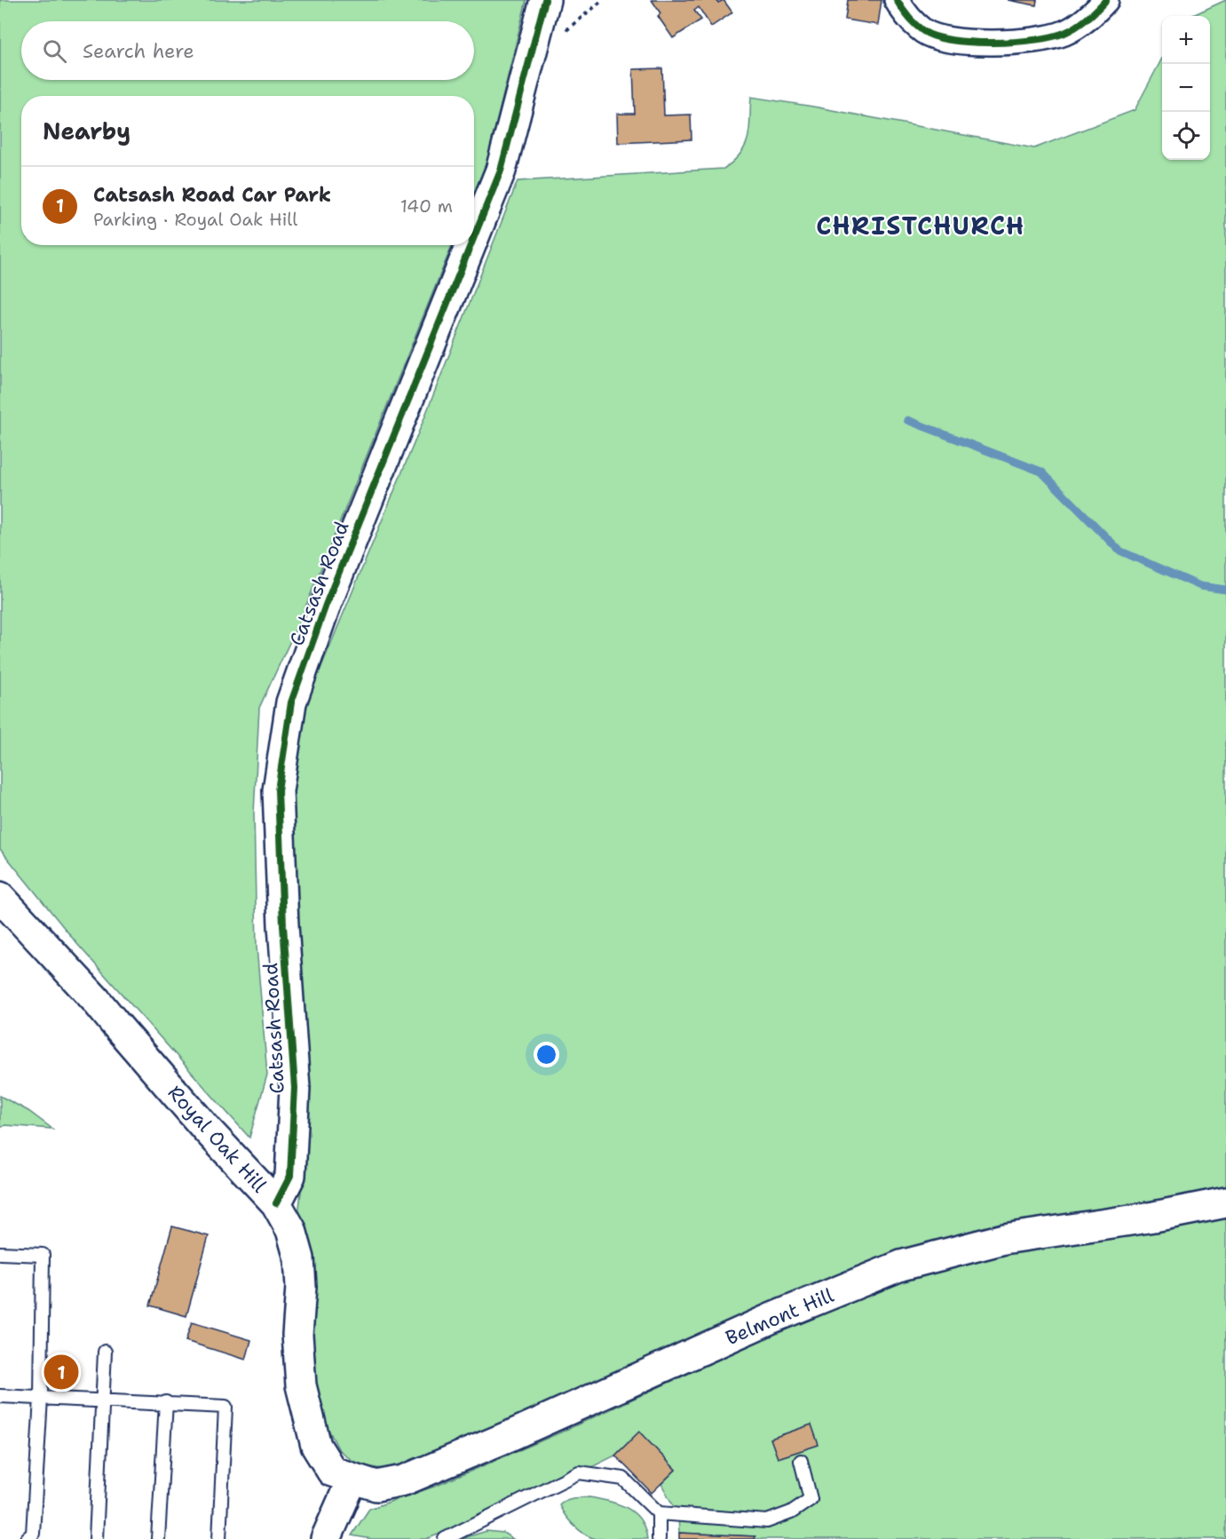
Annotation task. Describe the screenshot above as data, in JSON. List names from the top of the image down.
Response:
{
  "streets": {
    "main road": ["Catsash Road", "Royal Oak Hill", "Belmont Hill"]
  },
  "crossings": [
    ["Catsash Road", "Royal Oak Hill"],
    ["Royal Oak Hill", "Belmont Hill"]
  ],
  "districts": ["CHRISTCHURCH"],
  "page": {
    "map_buttons": ["+", "−"],
    "search": "Search here",
    "heading": "Nearby",
    "list": [
      {
        "mark": "1",
        "name": "Catsash Road Car Park",
        "note": "Parking · Royal Oak Hill",
        "value": "140 m"
      }
    ],
    "pins": "1"
  }
}
